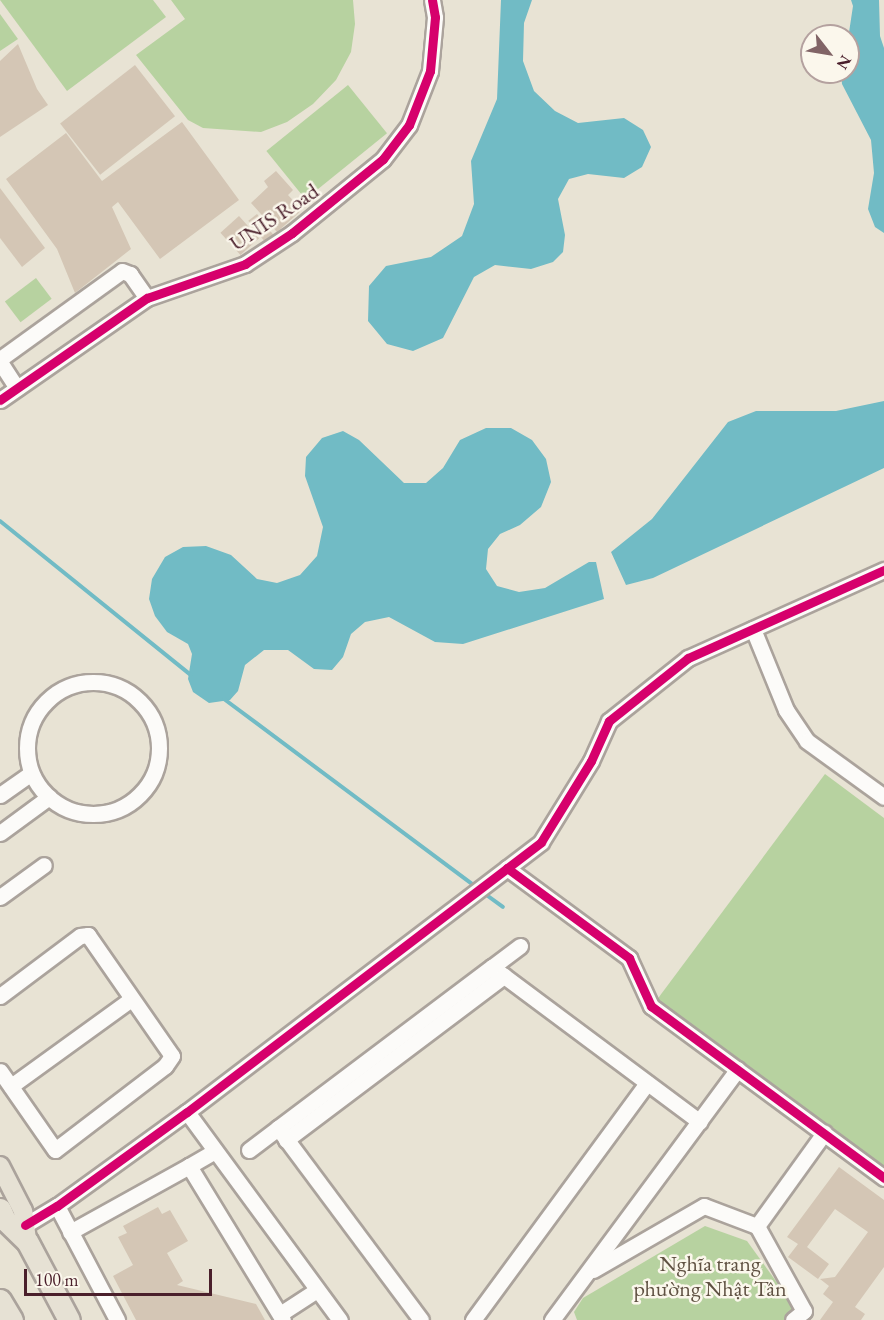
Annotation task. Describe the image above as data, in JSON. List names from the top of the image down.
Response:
{
  "streets": {
    "street": ["UNIS Road"]
  },
  "parks": ["Nghĩa trang phường Nhật Tân"],
  "scale_bar": "100 m",
  "north": "bottom right"
}
